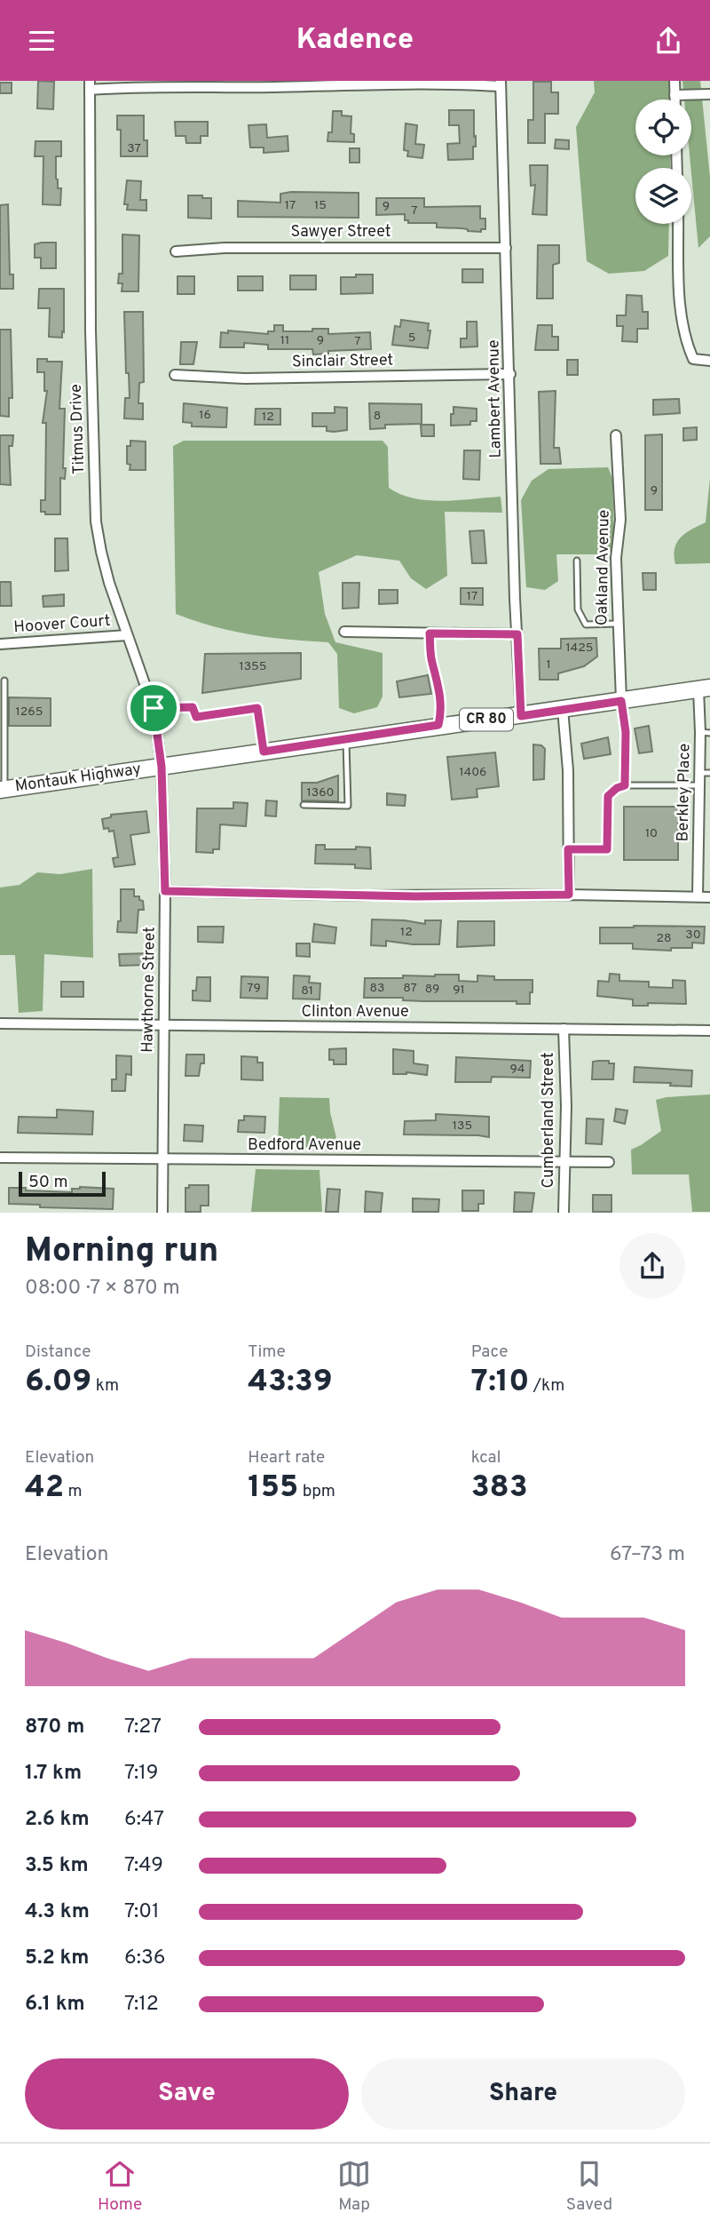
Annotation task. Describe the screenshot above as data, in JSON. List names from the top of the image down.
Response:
{
  "streets": {
    "main road": ["CR 80", "Montauk Highway"],
    "street": [
      "Sawyer Street",
      "Sinclair Street",
      "Lambert Avenue",
      "Titmus Drive",
      "Oakland Avenue",
      "Hoover Court",
      "Berkley Place",
      "Hawthorne Street",
      "Clinton Avenue",
      "Cumberland Street",
      "Bedford Avenue"
    ]
  },
  "crossings": [
    ["Sawyer Street", "Lambert Avenue"],
    ["Sinclair Street", "Lambert Avenue"],
    ["Lambert Avenue", "Montauk Highway"],
    ["Titmus Drive", "Hoover Court"],
    ["Titmus Drive", "Montauk Highway"],
    ["Titmus Drive", "Hawthorne Street"],
    ["Oakland Avenue", "Montauk Highway"],
    ["Montauk Highway", "Berkley Place"],
    ["Montauk Highway", "Hawthorne Street"],
    ["Hawthorne Street", "Clinton Avenue"],
    ["Hawthorne Street", "Bedford Avenue"],
    ["Clinton Avenue", "Cumberland Street"],
    ["Cumberland Street", "Bedford Avenue"]
  ],
  "house_numbers": [
    "37",
    "17",
    "15",
    "9",
    "7",
    "5",
    "11",
    "9",
    "7",
    "16",
    "8",
    "12",
    "9",
    "17",
    "1425",
    "1",
    "1355",
    "1265",
    "1406",
    "1360",
    "10",
    "12",
    "30",
    "28",
    "79",
    "83",
    "87",
    "89",
    "91",
    "81",
    "94",
    "135"
  ],
  "scale_bar": "50 m",
  "page": {
    "header": "Kadence",
    "scale": "50 m",
    "heading": ["Morning run", "08:00 · 7 × 870 m"],
    "stats": [
      ["Distance", "6.09 km"],
      ["Time", "43:39"],
      ["Pace", "7:10 /km"],
      ["Elevation", "42 m"],
      ["Heart rate", "155 bpm"],
      ["kcal", "383"]
    ],
    "chart": ["Elevation", "67–73 m"],
    "list": [
      {
        "name": "870 m",
        "note": "7:27"
      },
      {
        "name": "1.7 km",
        "note": "7:19"
      },
      {
        "name": "2.6 km",
        "note": "6:47"
      },
      {
        "name": "3.5 km",
        "note": "7:49"
      },
      {
        "name": "4.3 km",
        "note": "7:01"
      },
      {
        "name": "5.2 km",
        "note": "6:36"
      },
      {
        "name": "6.1 km",
        "note": "7:12"
      }
    ],
    "buttons": ["Save", "Share"],
    "tabs": ["Home", "Map", "Saved"]
  }
}
